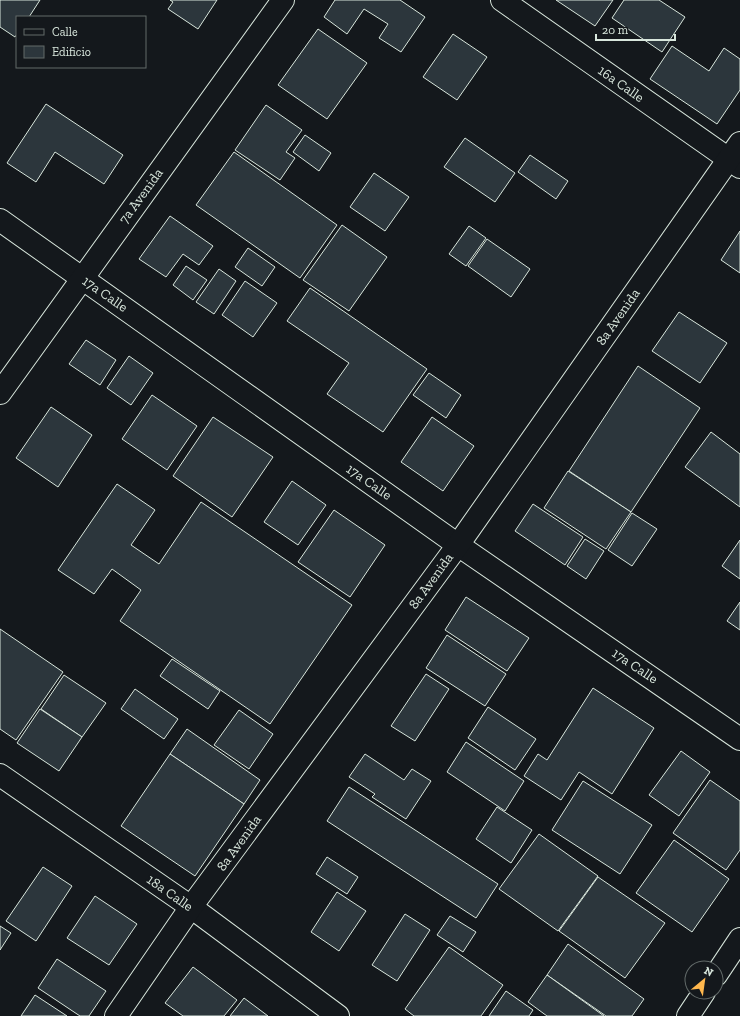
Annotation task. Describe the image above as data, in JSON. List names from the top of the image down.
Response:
{
  "streets": {
    "street": [
      "16a Calle",
      "7a Avenida",
      "17a Calle",
      "8a Avenida",
      "18a Calle"
    ]
  },
  "crossings": [
    ["16a Calle", "8a Avenida"],
    ["7a Avenida", "17a Calle"],
    ["17a Calle", "8a Avenida"],
    ["8a Avenida", "18a Calle"]
  ],
  "legend": ["Calle", "Edificio"],
  "scale_bar": "20 m",
  "north": "top right"
}
